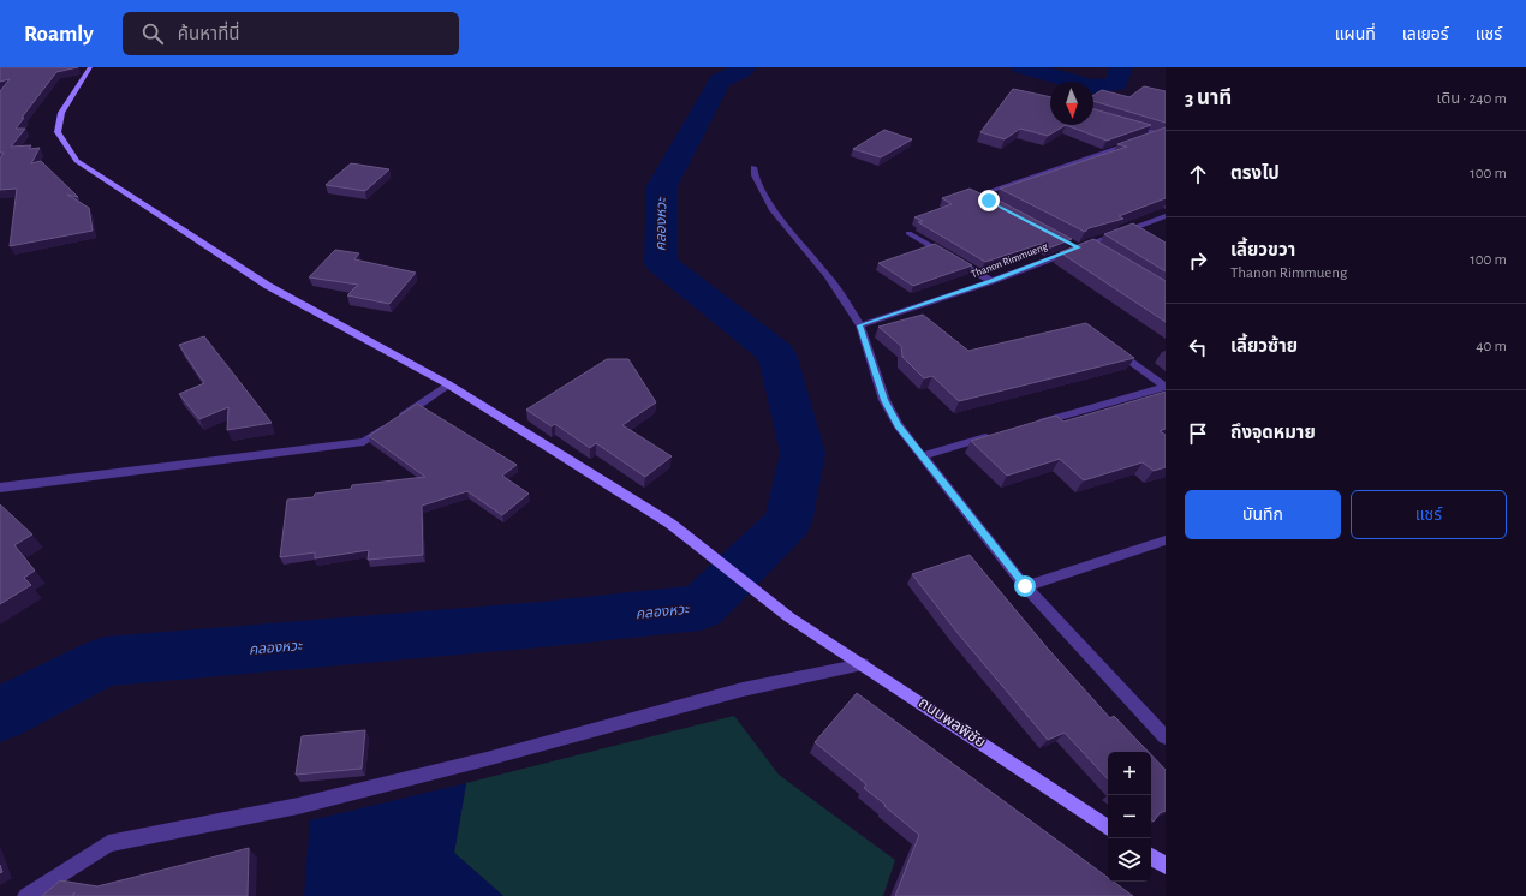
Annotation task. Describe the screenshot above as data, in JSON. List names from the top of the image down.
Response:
{
  "streets": {
    "street": ["Thanon Rimmueng", "ถนนพลพิชัย"]
  },
  "water": ["คลองหวะ"],
  "north": "bottom",
  "page": {
    "header": "Roamly",
    "search": "ค้นหาที่นี่",
    "nav": ["แผนที่", "เลเยอร์", "แชร์"],
    "heading": ["3 นาที", "เดิน · 240 m"],
    "list": [
      ["ตรงไป", "100 m"],
      ["เลี้ยวขวา", "Thanon Rimmueng", "100 m"],
      ["เลี้ยวซ้าย", "40 m"],
      "ถึงจุดหมาย"
    ],
    "buttons": ["บันทึก", "แชร์"],
    "map_buttons": ["+", "−"]
  }
}
